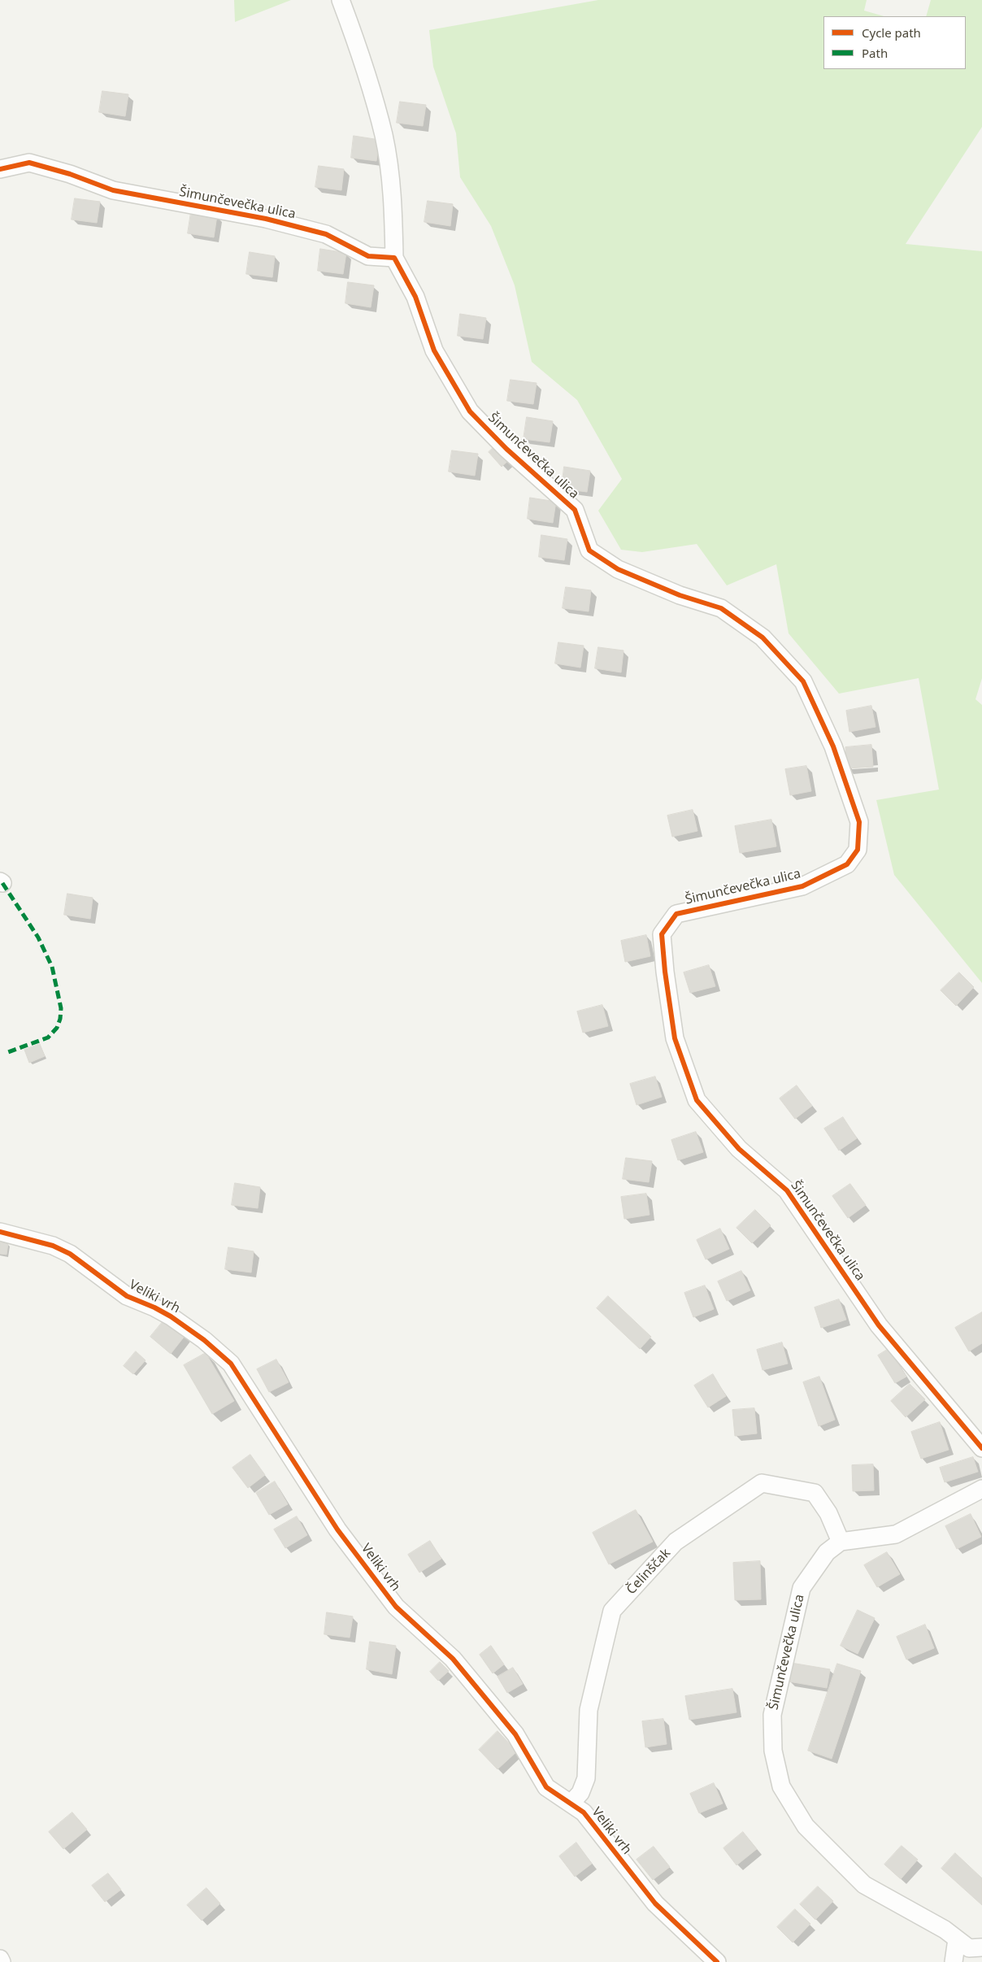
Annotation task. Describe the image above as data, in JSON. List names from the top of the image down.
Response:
{
  "streets": {
    "street": ["Šimunčevečka ulica", "Veliki vrh", "Čelinščak"]
  },
  "crossings": [
    ["Šimunčevečka ulica", "Čelinščak"],
    ["Veliki vrh", "Čelinščak"]
  ],
  "legend": ["Cycle path", "Path"]
}
